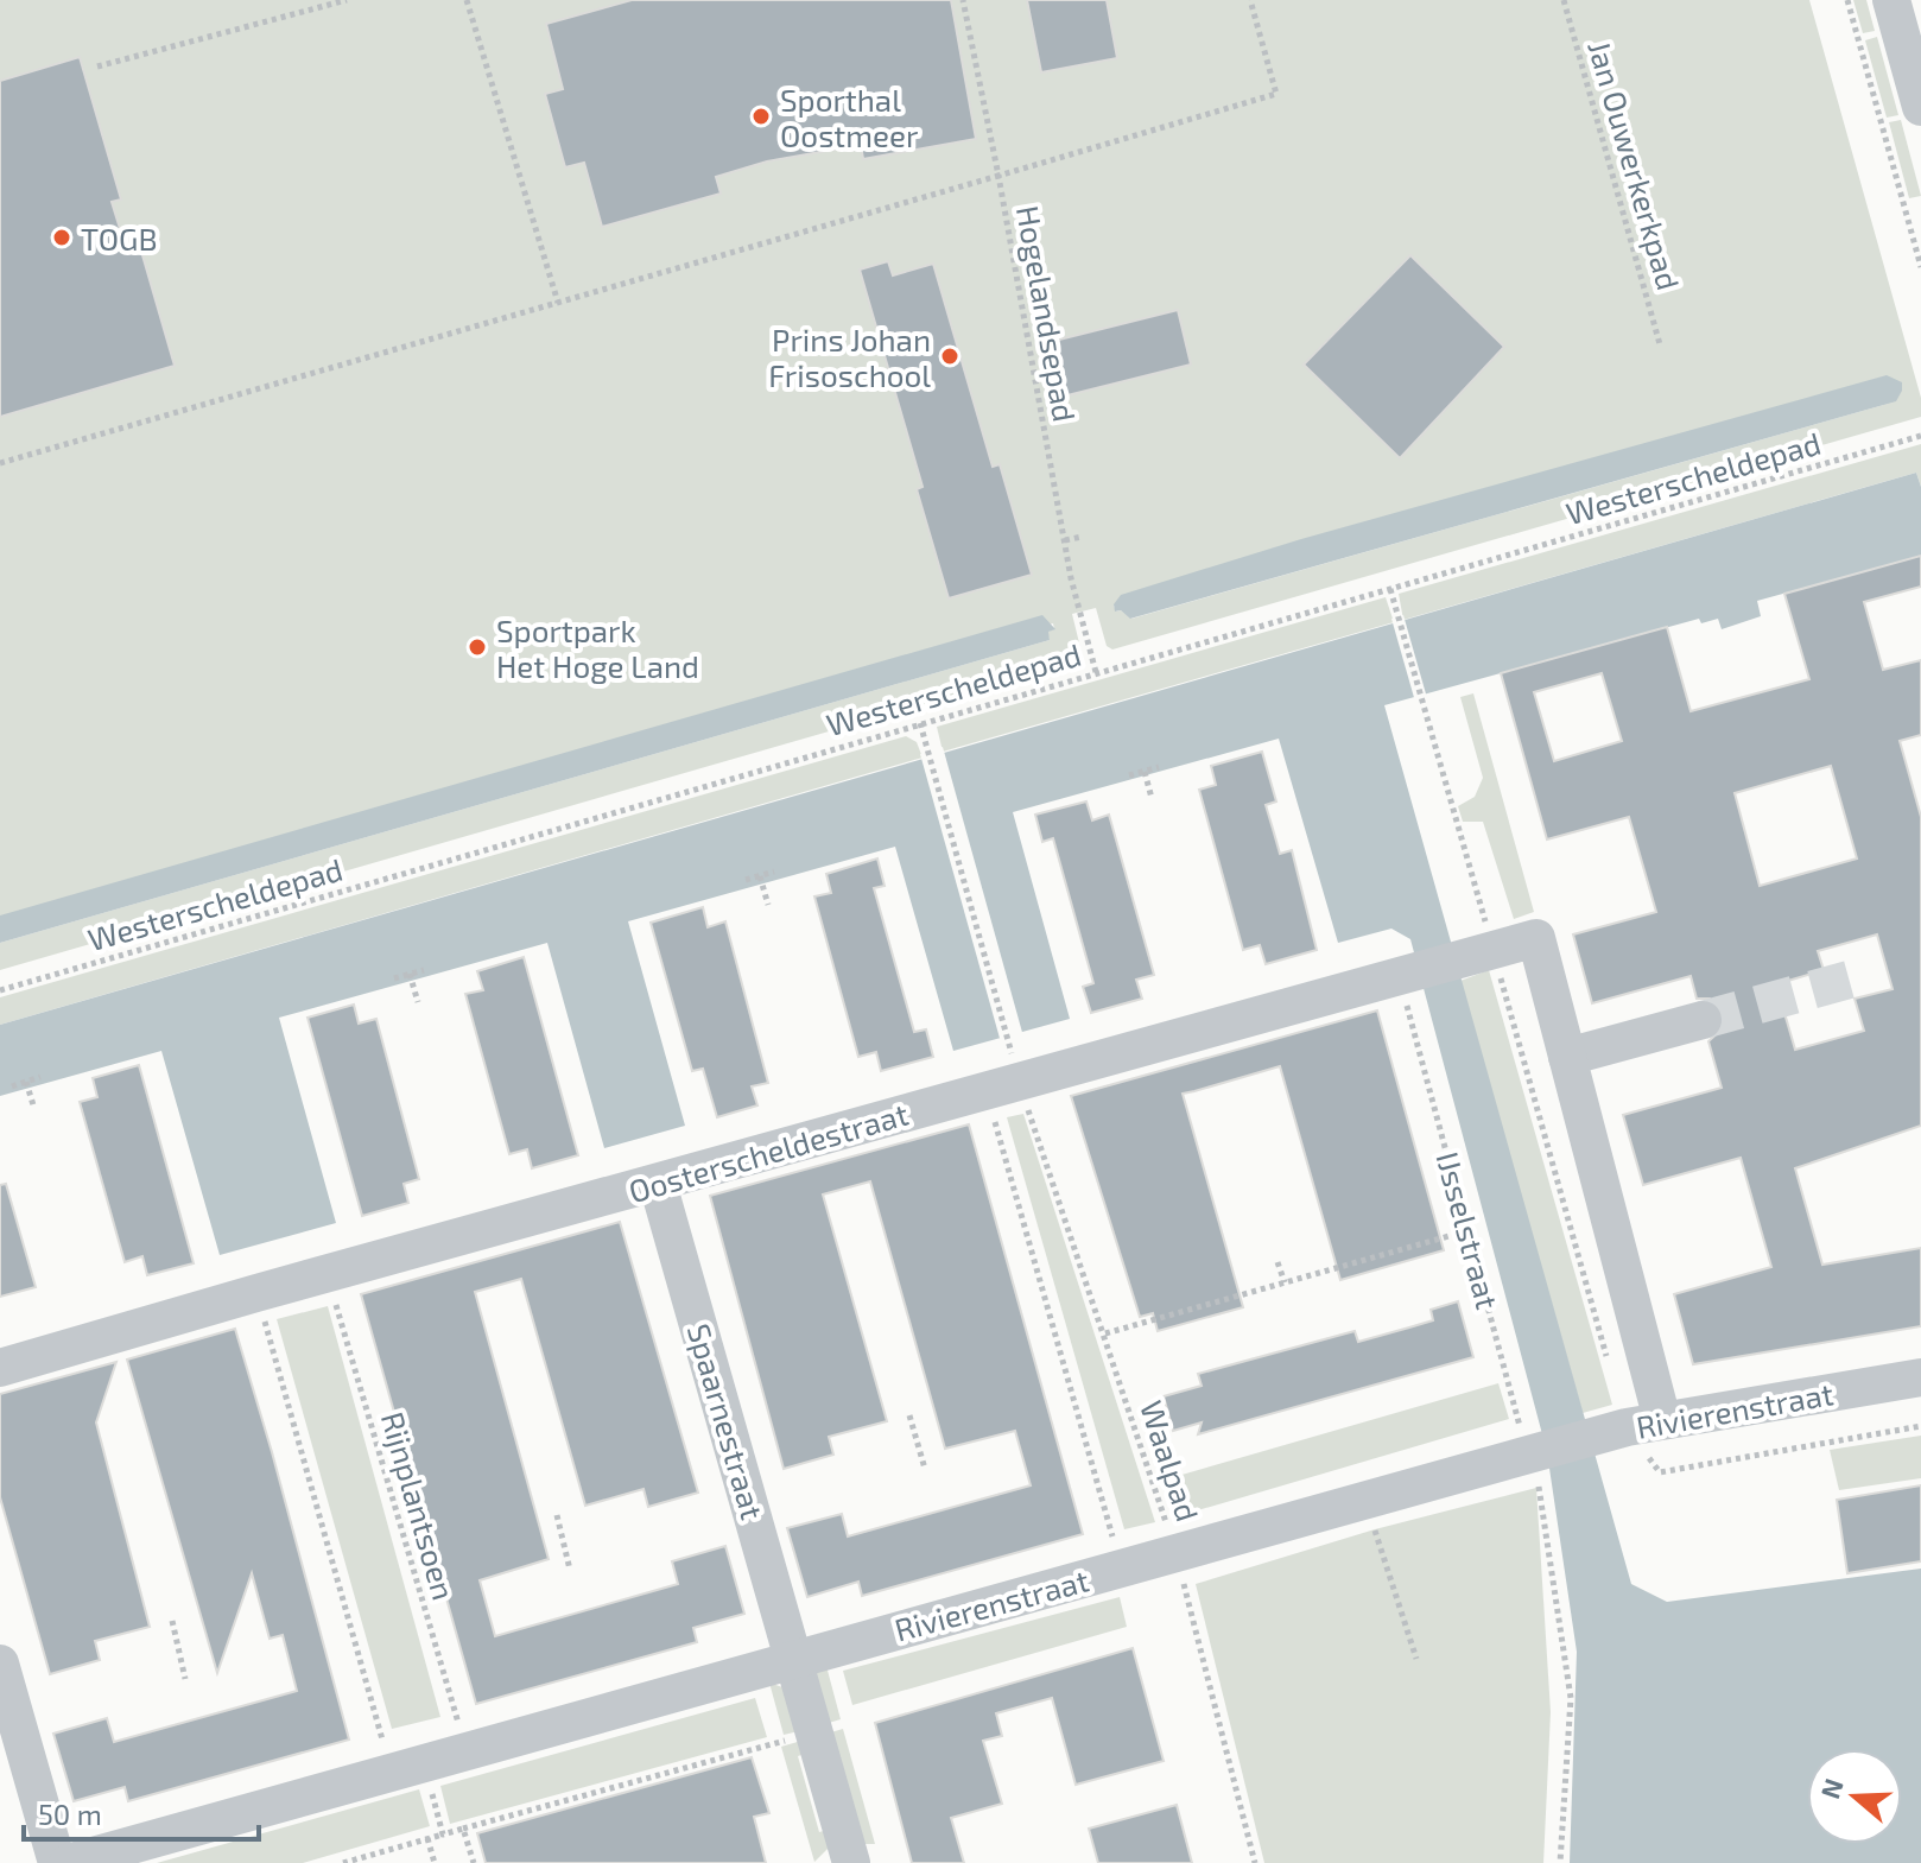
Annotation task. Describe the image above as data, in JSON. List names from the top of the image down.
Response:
{
  "streets": {
    "street": ["Oosterscheldestraat", "Rivierenstraat", "Spaarnestraat"],
    "path": [
      "Jan Ouwerkerkpad",
      "Hogelandsepad",
      "Westerscheldepad",
      "IJsselstraat",
      "Waalpad",
      "Rijnplantsoen"
    ]
  },
  "crossings": [
    ["Hogelandsepad", "Westerscheldepad"],
    ["Westerscheldepad", "Waalpad"],
    ["Oosterscheldestraat", "IJsselstraat"],
    ["Oosterscheldestraat", "Spaarnestraat"],
    ["Oosterscheldestraat", "Waalpad"],
    ["Oosterscheldestraat", "Rijnplantsoen"],
    ["IJsselstraat", "Rivierenstraat"],
    ["Rivierenstraat", "Spaarnestraat"],
    ["Rivierenstraat", "Waalpad"],
    ["Rivierenstraat", "Rijnplantsoen"]
  ],
  "places": [
    "Sporthal Oostmeer",
    "TOGB",
    "Prins Johan Frisoschool",
    "Sportpark Het Hoge Land"
  ],
  "scale_bar": "50 m",
  "north": "left"
}
